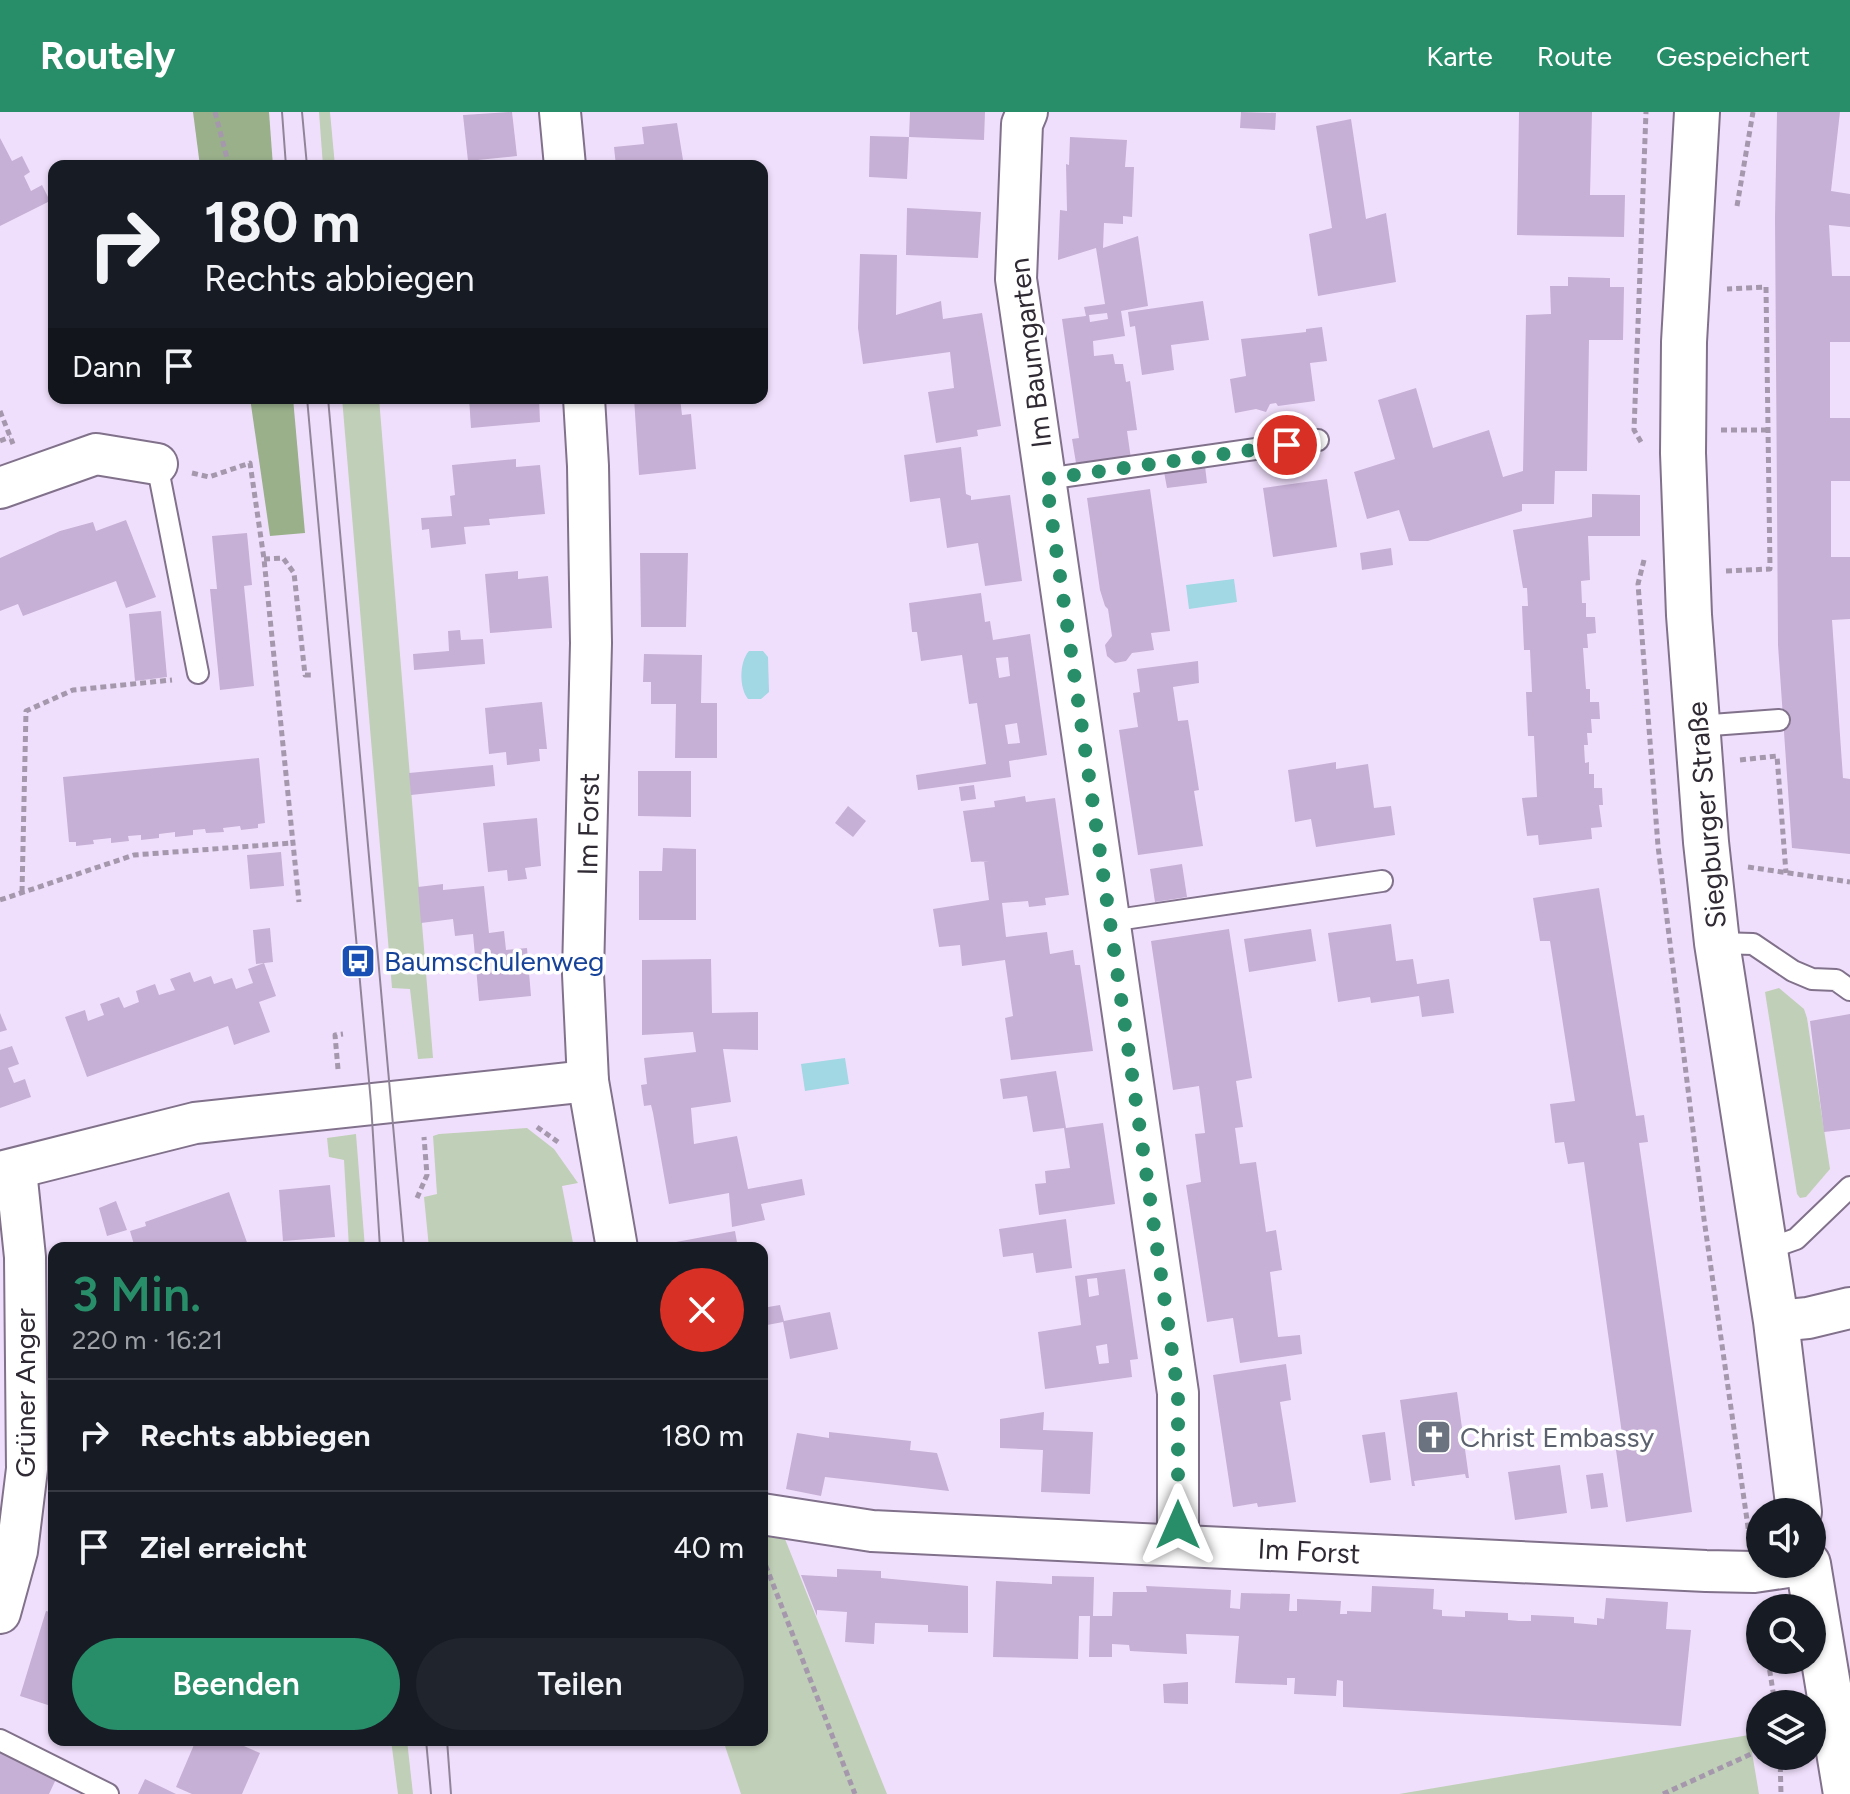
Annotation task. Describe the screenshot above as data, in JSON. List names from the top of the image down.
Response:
{
  "streets": {
    "main road": ["Siegburger Straße"],
    "street": ["Im Baumgarten", "Im Forst", "Grüner Anger"]
  },
  "crossings": [
    ["Im Baumgarten", "Im Forst"]
  ],
  "places": {
    "bus stop": ["Baumschulenweg"],
    "church": ["Christ Embassy"]
  },
  "page": {
    "header": "Routely",
    "nav": ["Karte", "Route", "Gespeichert"],
    "turn": ["180 m", "Rechts abbiegen"],
    "then": "Dann",
    "heading": ["3 Min.", "220 m · 16:21"],
    "list": [
      {
        "name": "Rechts abbiegen",
        "value": "180 m"
      },
      {
        "name": "Ziel erreicht",
        "value": "40 m"
      }
    ],
    "buttons": ["Beenden", "Teilen"]
  }
}
